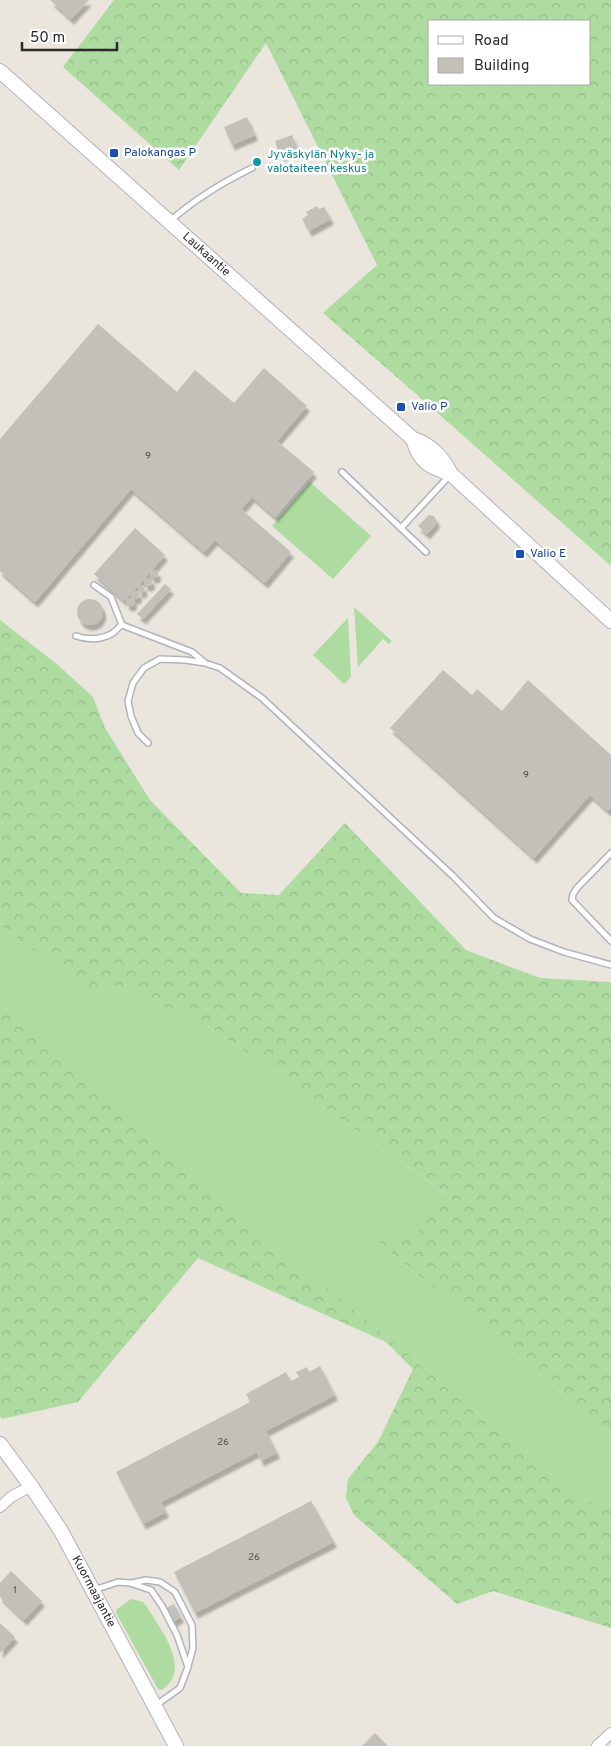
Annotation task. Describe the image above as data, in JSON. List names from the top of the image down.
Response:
{
  "streets": {
    "main road": ["Laukaantie", "Kuormaajantie"]
  },
  "places": {
    "transit": ["Palokangas P", "Valio P", "Valio E"],
    "other": ["Jyväskylän Nyky- ja valotaiteen keskus"]
  },
  "house_numbers": [
    "9",
    "9",
    "26",
    "26",
    "1"
  ],
  "legend": ["Road", "Building"],
  "scale_bar": "50 m"
}
